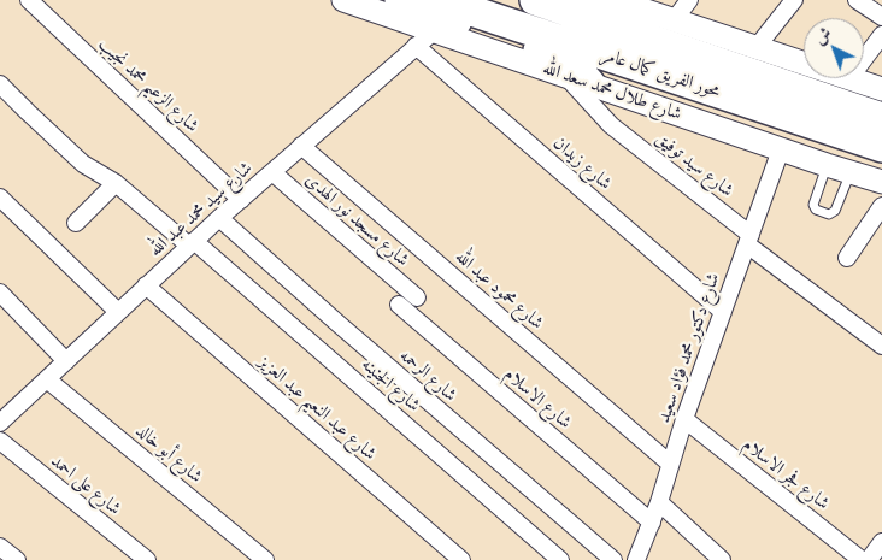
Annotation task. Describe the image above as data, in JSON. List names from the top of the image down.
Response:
{
  "streets": {
    "highway": ["محور الفريق كمال عامر"],
    "main road": ["شارع طلال محمد سعد الله"],
    "street": [
      "شارع الزعيم محمد نجيب",
      "شارع زيدان",
      "شارع سيد توفيق",
      "شارع سيد محمد عبد الله",
      "شارع مسجد نور الهدى",
      "شارع محمود عبد الله",
      "شارع دكتور محمد فؤاد سعيد",
      "شارع الرحمه",
      "شارع الجنينه",
      "شارع الاسلام",
      "شارع عبد النعيم عبد العزيز",
      "شارع أبو خالد",
      "شارع فجر الاسلام",
      "شارع على احمد"
    ]
  },
  "crossings": [
    ["شارع الزعيم محمد نجيب", "شارع سيد محمد عبد الله"],
    ["شارع طلال محمد سعد الله", "شارع زيدان"],
    ["شارع طلال محمد سعد الله", "شارع سيد توفيق"],
    ["شارع طلال محمد سعد الله", "شارع سيد محمد عبد الله"],
    ["شارع طلال محمد سعد الله", "شارع دكتور محمد فؤاد سعيد"],
    ["شارع زيدان", "شارع سيد محمد عبد الله"],
    ["شارع زيدان", "شارع دكتور محمد فؤاد سعيد"],
    ["شارع سيد توفيق", "شارع دكتور محمد فؤاد سعيد"],
    ["شارع سيد محمد عبد الله", "شارع مسجد نور الهدى"],
    ["شارع سيد محمد عبد الله", "شارع محمود عبد الله"],
    ["شارع سيد محمد عبد الله", "شارع الرحمه"],
    ["شارع سيد محمد عبد الله", "شارع الجنينه"],
    ["شارع سيد محمد عبد الله", "شارع عبد النعيم عبد العزيز"],
    ["شارع سيد محمد عبد الله", "شارع أبو خالد"],
    ["شارع محمود عبد الله", "شارع دكتور محمد فؤاد سعيد"],
    ["شارع دكتور محمد فؤاد سعيد", "شارع الاسلام"],
    ["شارع دكتور محمد فؤاد سعيد", "شارع فجر الاسلام"]
  ],
  "north": "top left"
}
